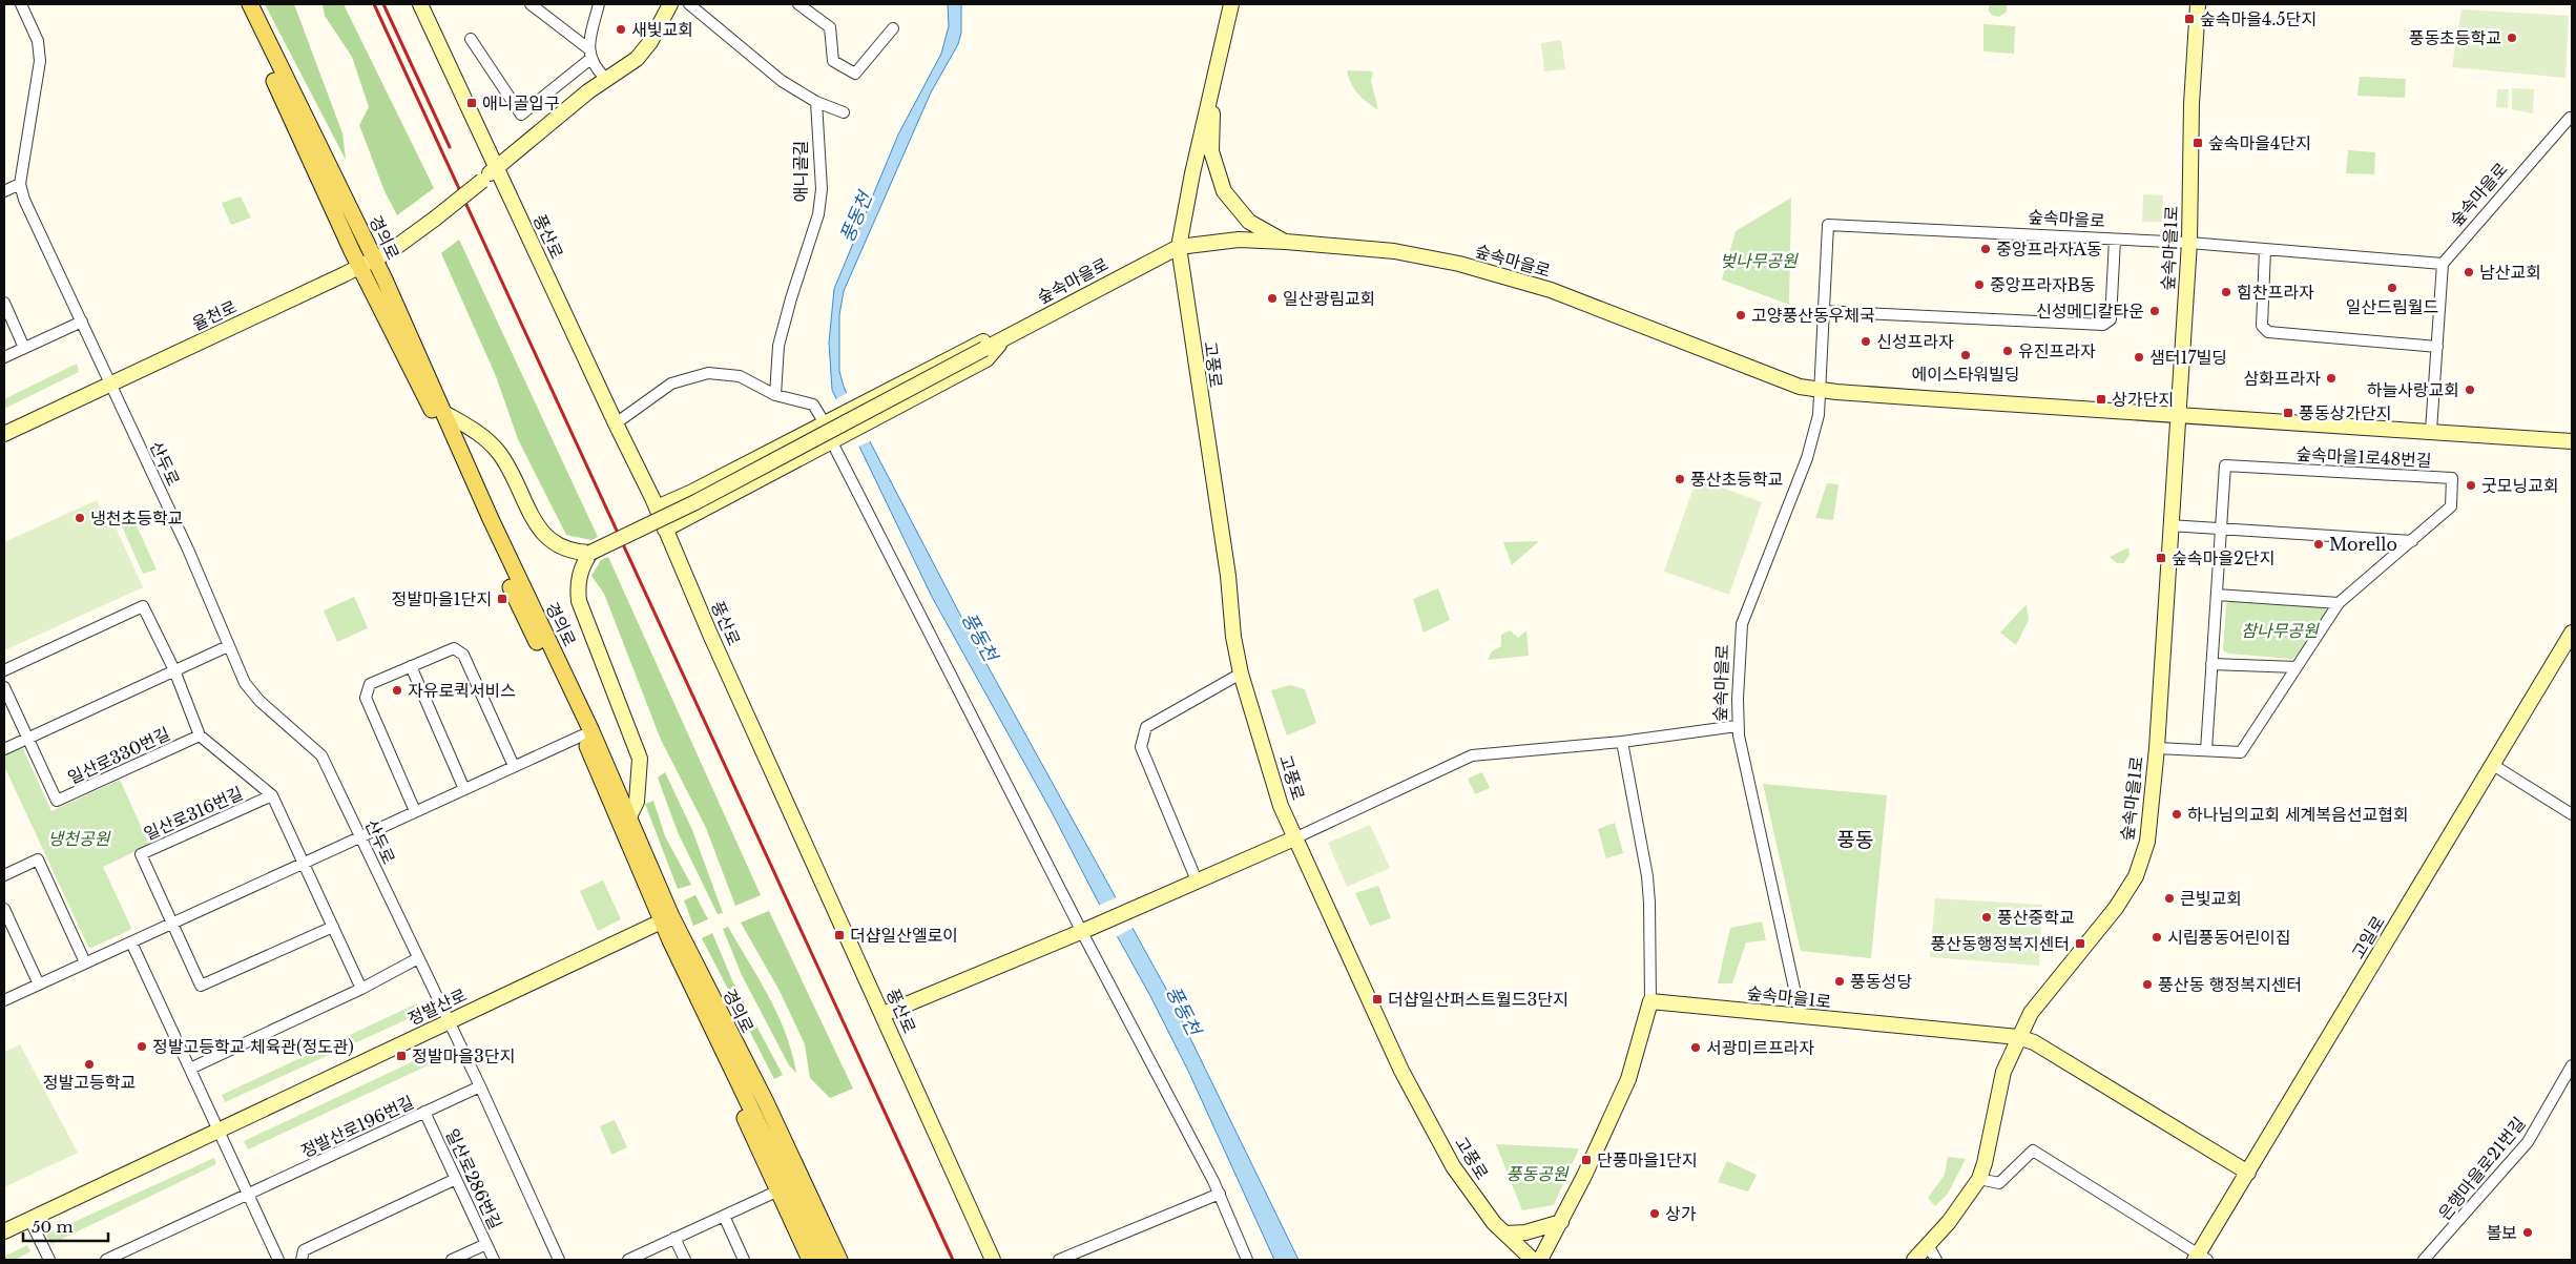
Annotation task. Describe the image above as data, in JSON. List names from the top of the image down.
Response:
{
  "streets": {
    "main road": [
      "숲속마을로",
      "풍산로",
      "경의로",
      "숲속마을1로",
      "율천로",
      "고풍로",
      "고일로",
      "정발산로"
    ],
    "street": [
      "애니골길",
      "숲속마을1로48번길",
      "산두로",
      "일산로330번길",
      "일산로316번길",
      "정발산로196번길",
      "은행마을로21번길",
      "일산로286번길"
    ]
  },
  "crossings": [
    ["숲속마을로", "숲속마을1로"],
    ["숲속마을로", "고풍로"],
    ["풍산로", "율천로"],
    ["경의로", "율천로"],
    ["경의로", "정발산로"],
    ["숲속마을1로", "숲속마을1로48번길"],
    ["숲속마을1로", "고일로"],
    ["율천로", "산두로"],
    ["산두로", "정발산로"],
    ["산두로", "정발산로196번길"],
    ["일산로330번길", "일산로316번길"],
    ["정발산로196번길", "일산로286번길"]
  ],
  "districts": ["풍동"],
  "water": ["풍동천"],
  "parks": [
    "벚나무공원",
    "참나무공원",
    "냉천공원",
    "풍동공원"
  ],
  "places": {
    "transit": [
      "숲속마을4.5단지",
      "애니골입구",
      "숲속마을4단지",
      "상가단지",
      "풍동상가단지",
      "숲속마을2단지",
      "정발마을1단지",
      "더샵일산엘로이",
      "풍산동행정복지센터",
      "더샵일산퍼스트월드3단지",
      "정발마을3단지",
      "단풍마을1단지"
    ],
    "other": [
      "새빛교회",
      "풍동초등학교",
      "중앙프라자A동",
      "남산교회",
      "중앙프라자B동",
      "일산드림월드",
      "힘찬프라자",
      "일산광림교회",
      "신성메디칼타운",
      "고양풍산동우체국",
      "신성프라자",
      "유진프라자",
      "에이스타워빌딩",
      "샘터17빌딩",
      "삼화프라자",
      "하늘사랑교회",
      "풍산초등학교",
      "굿모닝교회",
      "냉천초등학교",
      "Morello",
      "자유로퀵서비스",
      "하나님의교회 세계복음선교협회",
      "큰빛교회",
      "풍산중학교",
      "시립풍동어린이집",
      "풍동성당",
      "풍산동 행정복지센터",
      "정발고등학교 체육관(정도관)",
      "서광미르프라자",
      "정발고등학교",
      "상가",
      "볼보"
    ]
  },
  "scale_bar": "50 m"
}
